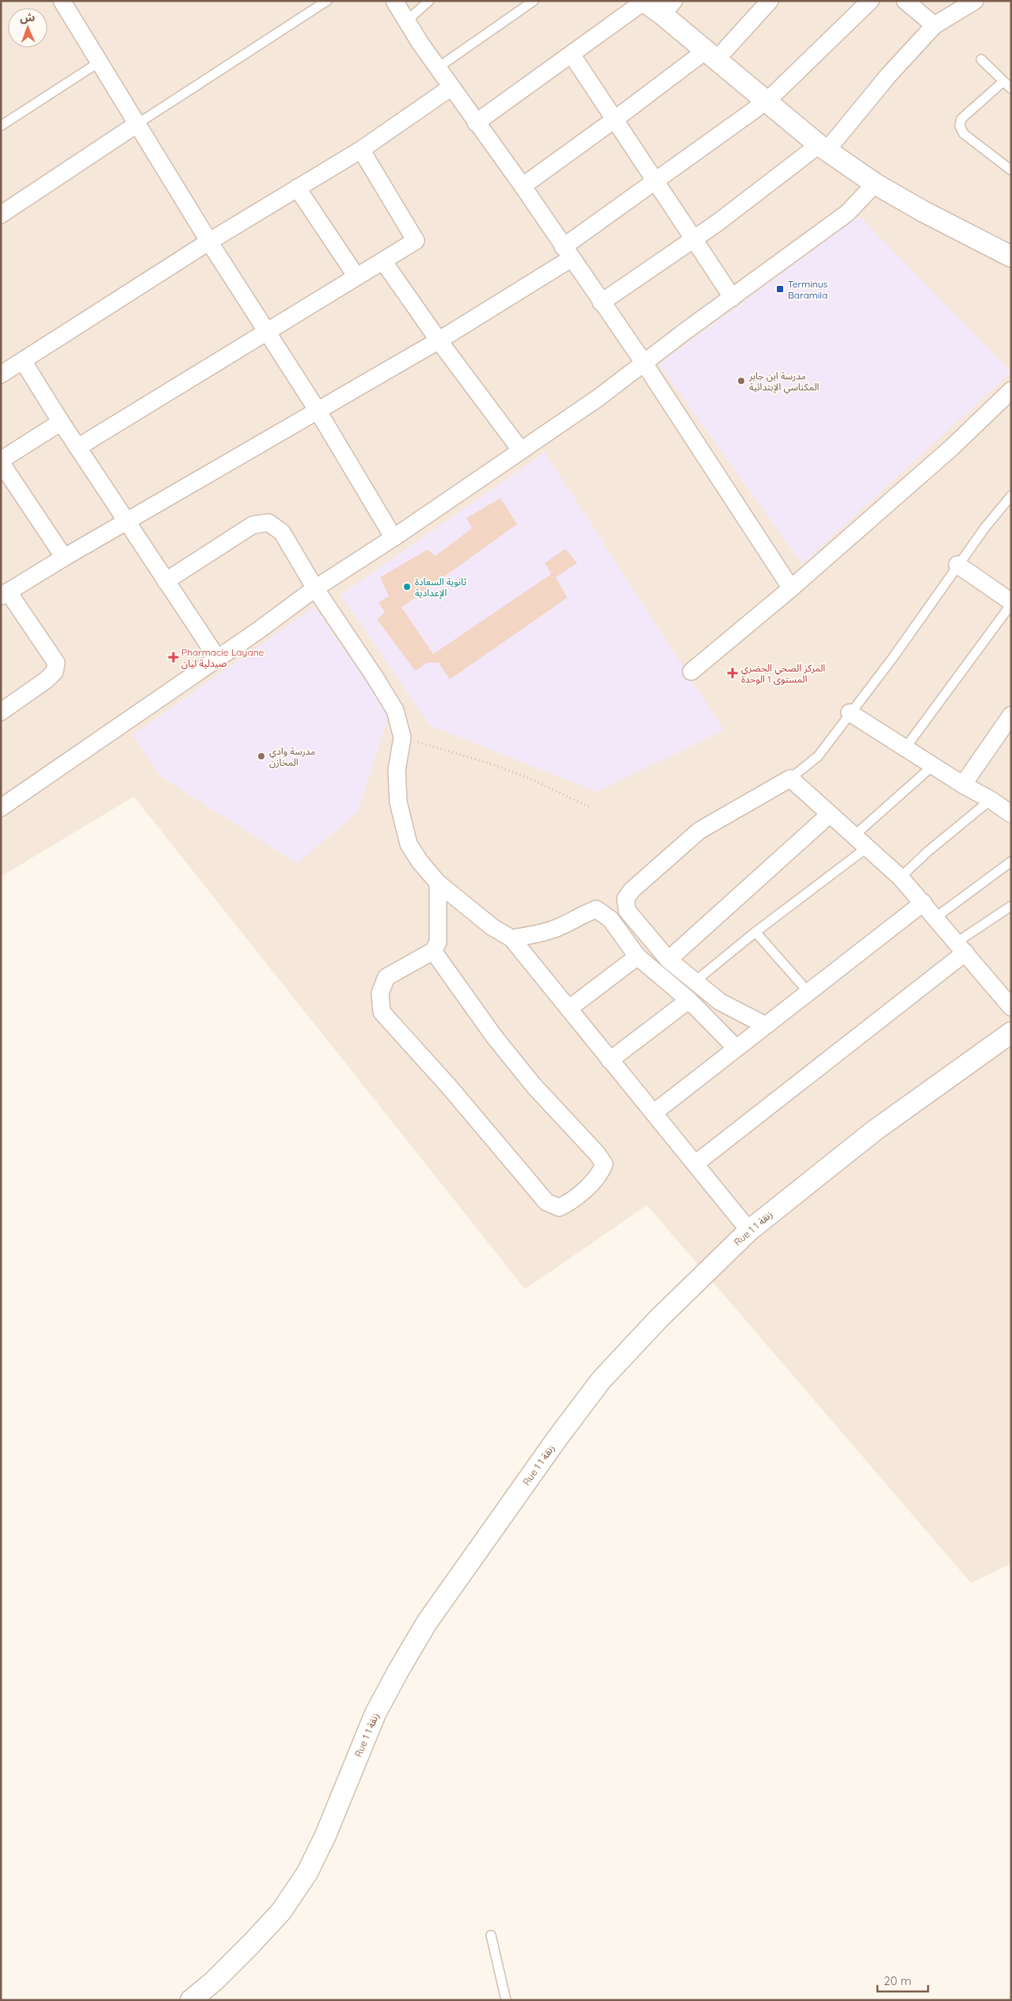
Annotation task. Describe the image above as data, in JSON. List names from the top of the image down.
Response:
{
  "streets": {
    "street": ["Rue 1 زنقة 1"]
  },
  "places": {
    "transit": ["Terminus Baramila"],
    "other": ["مدرسة ابن جابر المكناسي الإبتدائية", "ثانوية السعادة الإعدادية", "مدرسة وادي المخازن"],
    "health": ["Pharmacie Layane صيدلية ليان", "المركز الصحي الحضري المستوى 1 الوحدة"]
  },
  "scale_bar": "20 m",
  "north": "top"
}
